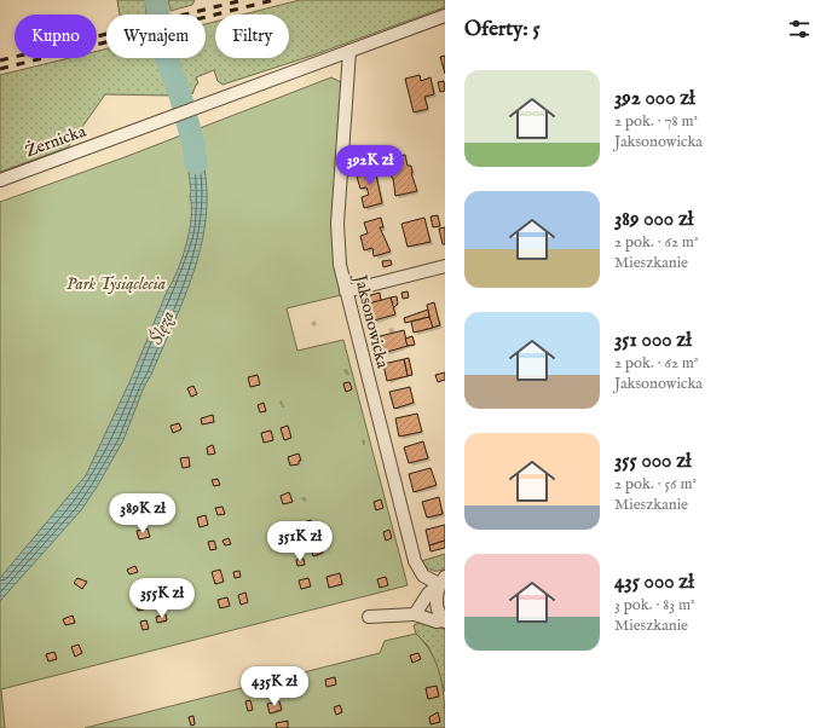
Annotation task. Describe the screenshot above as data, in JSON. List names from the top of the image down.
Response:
{
  "streets": {
    "street": ["Żernicka", "Jaksonowicka"]
  },
  "crossings": [
    ["Żernicka", "Jaksonowicka"]
  ],
  "water": ["Ślęza"],
  "parks": ["Park Tysiąclecia"],
  "page": {
    "heading": "Oferty: 5",
    "chip": ["Kupno", "Wynajem", "Filtry"],
    "list": [
      {
        "name": "392 000 zł",
        "note": "2 pok. · 78 m² · Jaksonowicka"
      },
      {
        "name": "389 000 zł",
        "note": "2 pok. · 62 m² · Mieszkanie"
      },
      {
        "name": "351 000 zł",
        "note": "2 pok. · 62 m² · Jaksonowicka"
      },
      {
        "name": "355 000 zł",
        "note": "2 pok. · 56 m² · Mieszkanie"
      },
      {
        "name": "435 000 zł",
        "note": "3 pok. · 83 m² · Mieszkanie"
      }
    ],
    "price": [
      "392K zł",
      "389K zł",
      "351K zł",
      "355K zł",
      "435K zł"
    ]
  }
}
